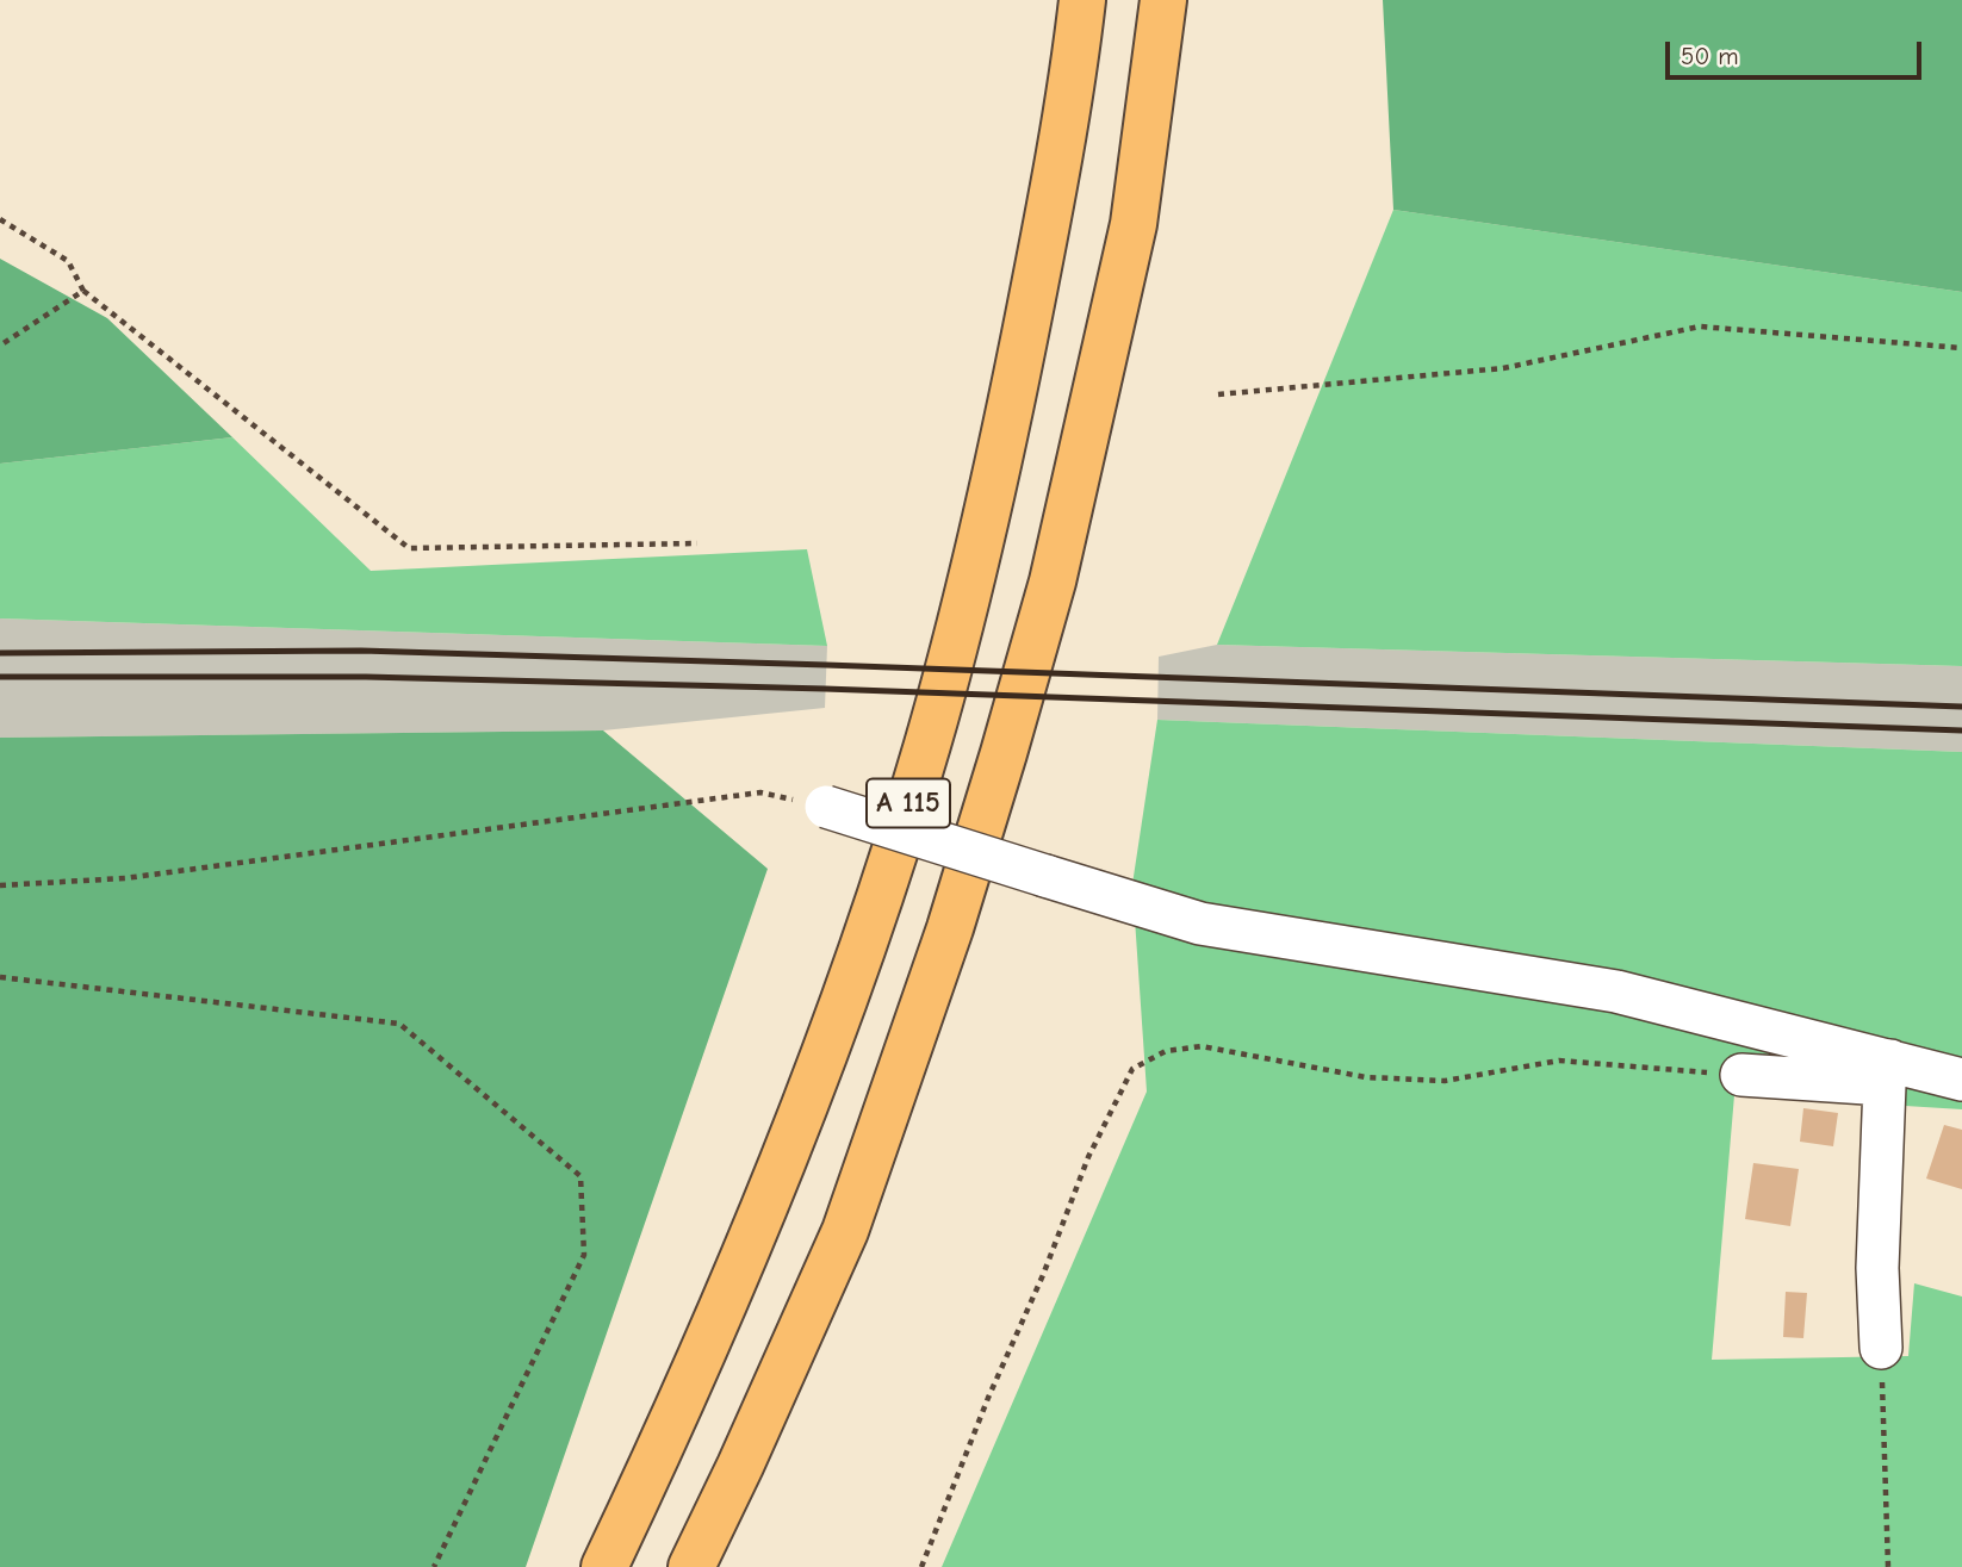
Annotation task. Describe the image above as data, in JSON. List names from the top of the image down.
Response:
{
  "streets": {
    "highway": ["A 115"]
  },
  "scale_bar": "50 m"
}
